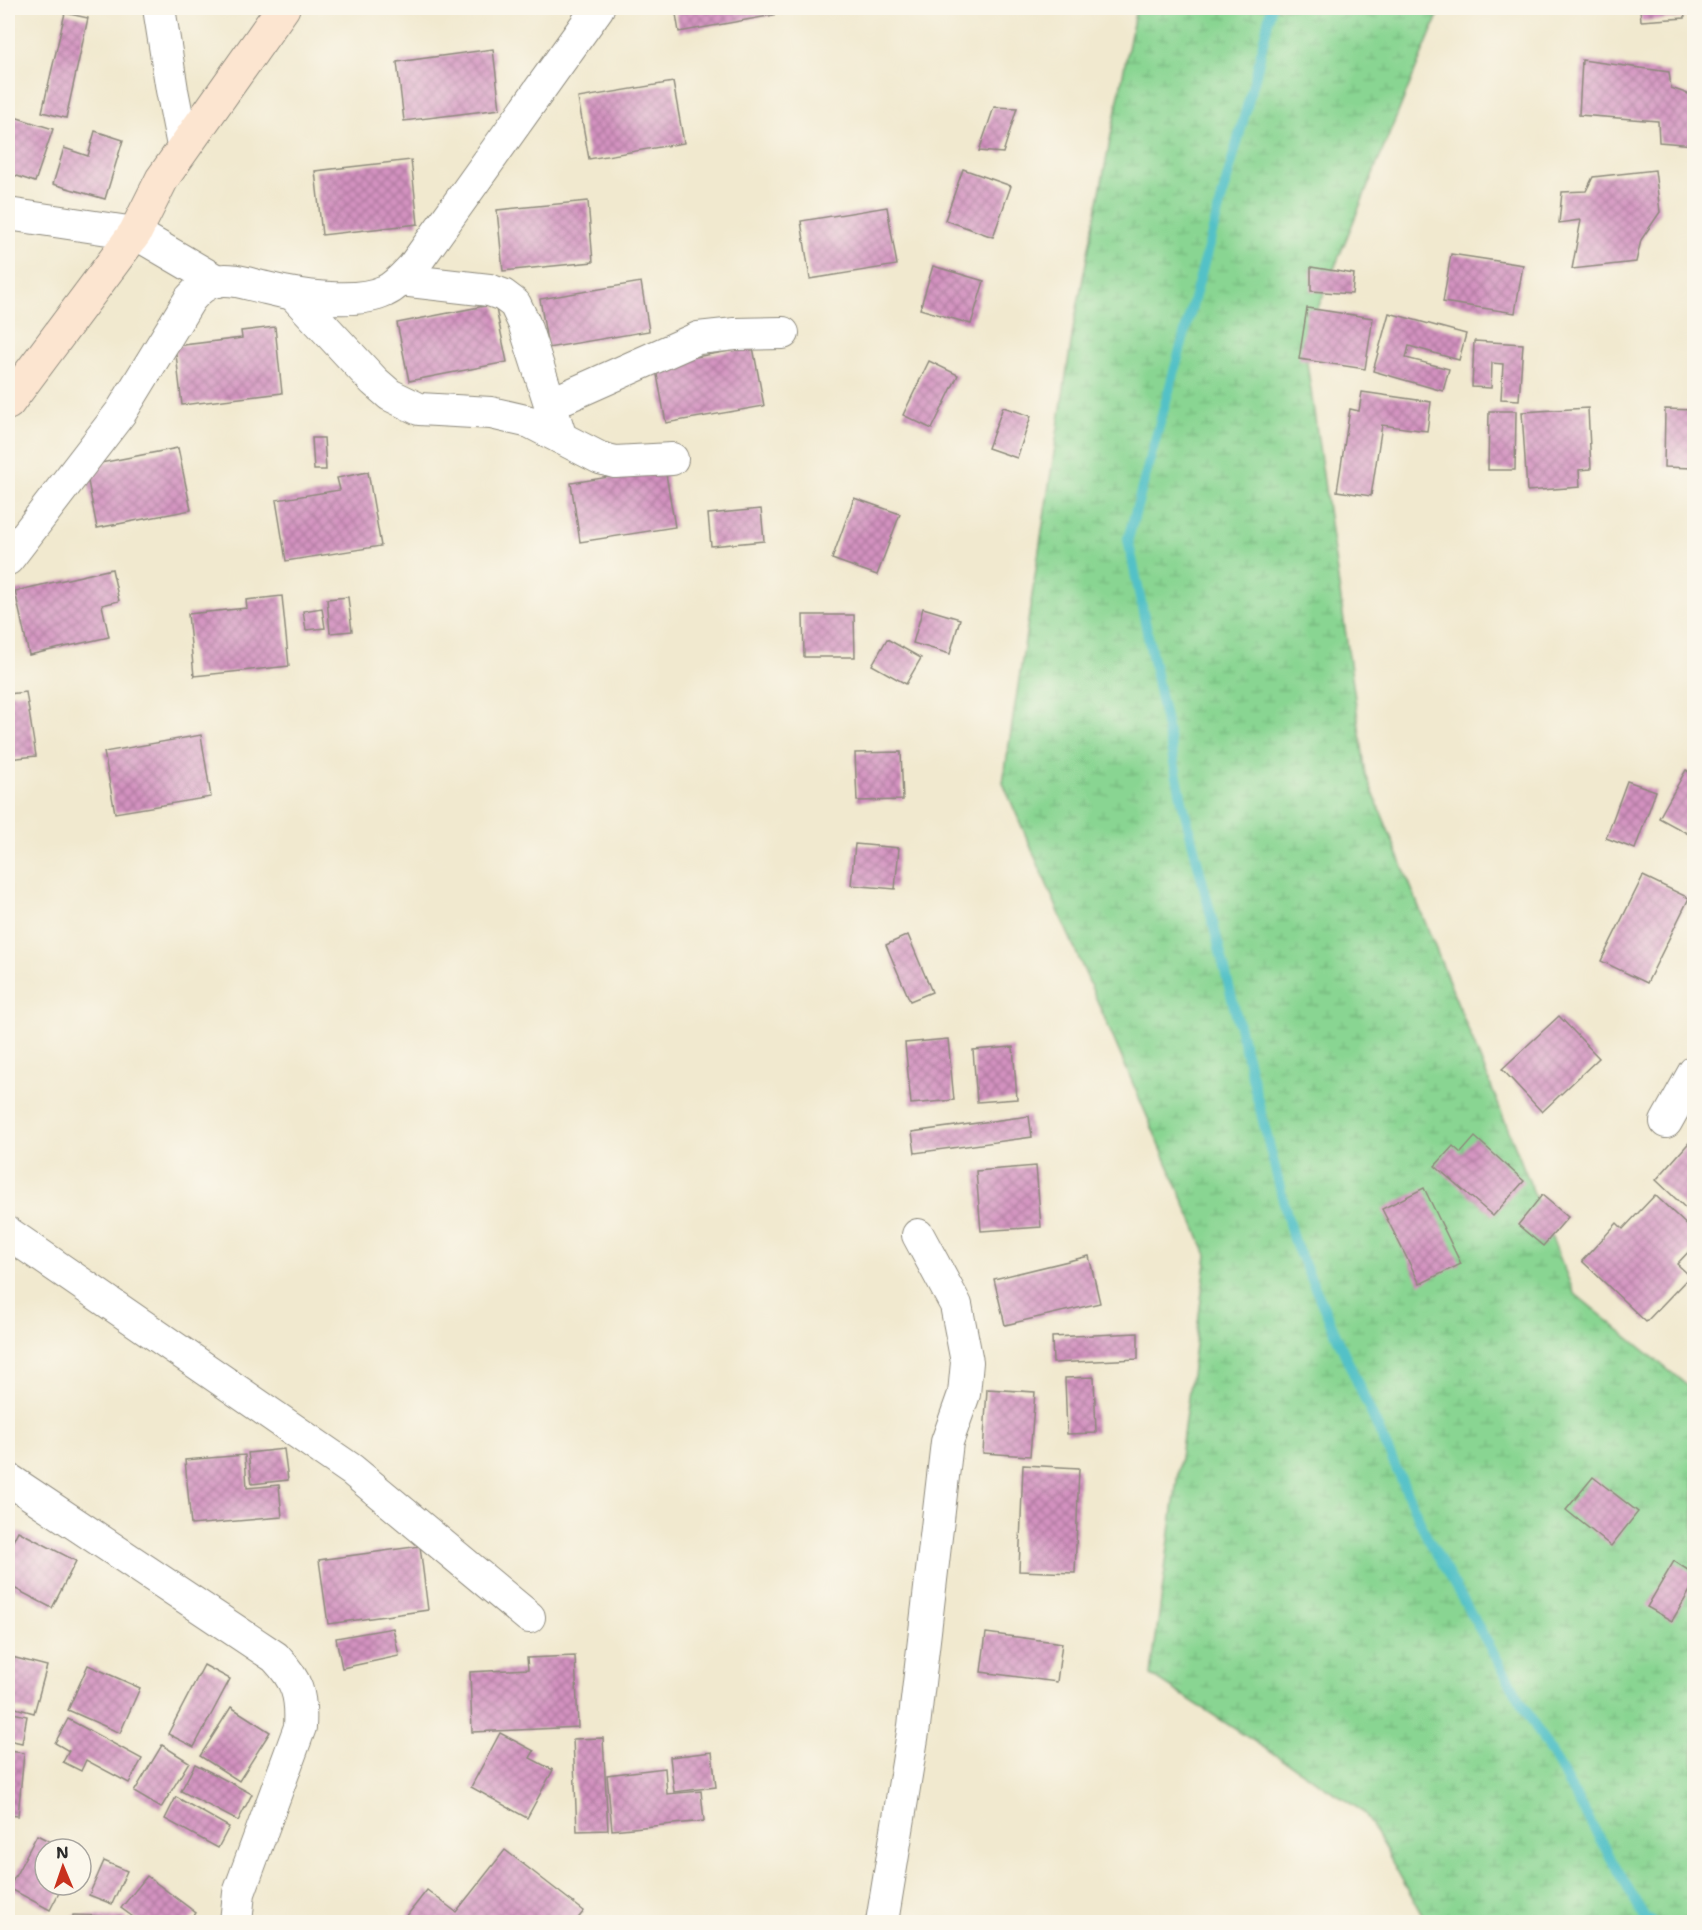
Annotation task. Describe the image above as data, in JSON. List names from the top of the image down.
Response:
{
  "north": "top"
}
